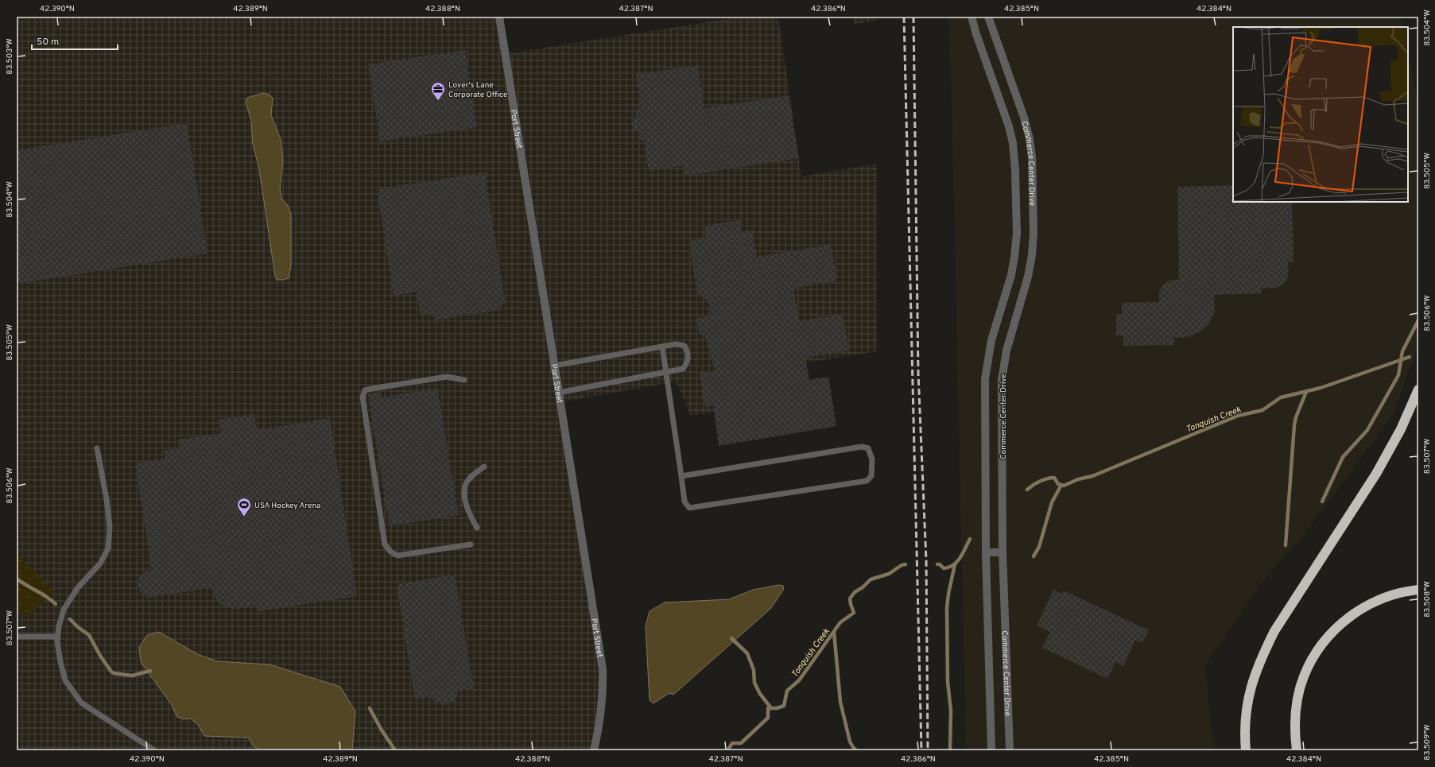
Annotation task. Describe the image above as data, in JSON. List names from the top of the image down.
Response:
{
  "streets": {
    "street": ["Port Street", "Commerce Center Drive"]
  },
  "water": ["Tonquish Creek"],
  "places": {
    "office": ["Lover's Lane Corporate Office"],
    "sports": ["USA Hockey Arena"]
  },
  "scale_bar": "50 m",
  "coordinates": [
    "42.390°N",
    "42.389°N",
    "42.388°N",
    "42.387°N",
    "42.386°N",
    "42.385°N",
    "42.384°N",
    "83.504°W",
    "83.503°W",
    "83.505°W",
    "83.506°W",
    "83.507°W",
    "83.508°W",
    "83.509°W"
  ]
}
